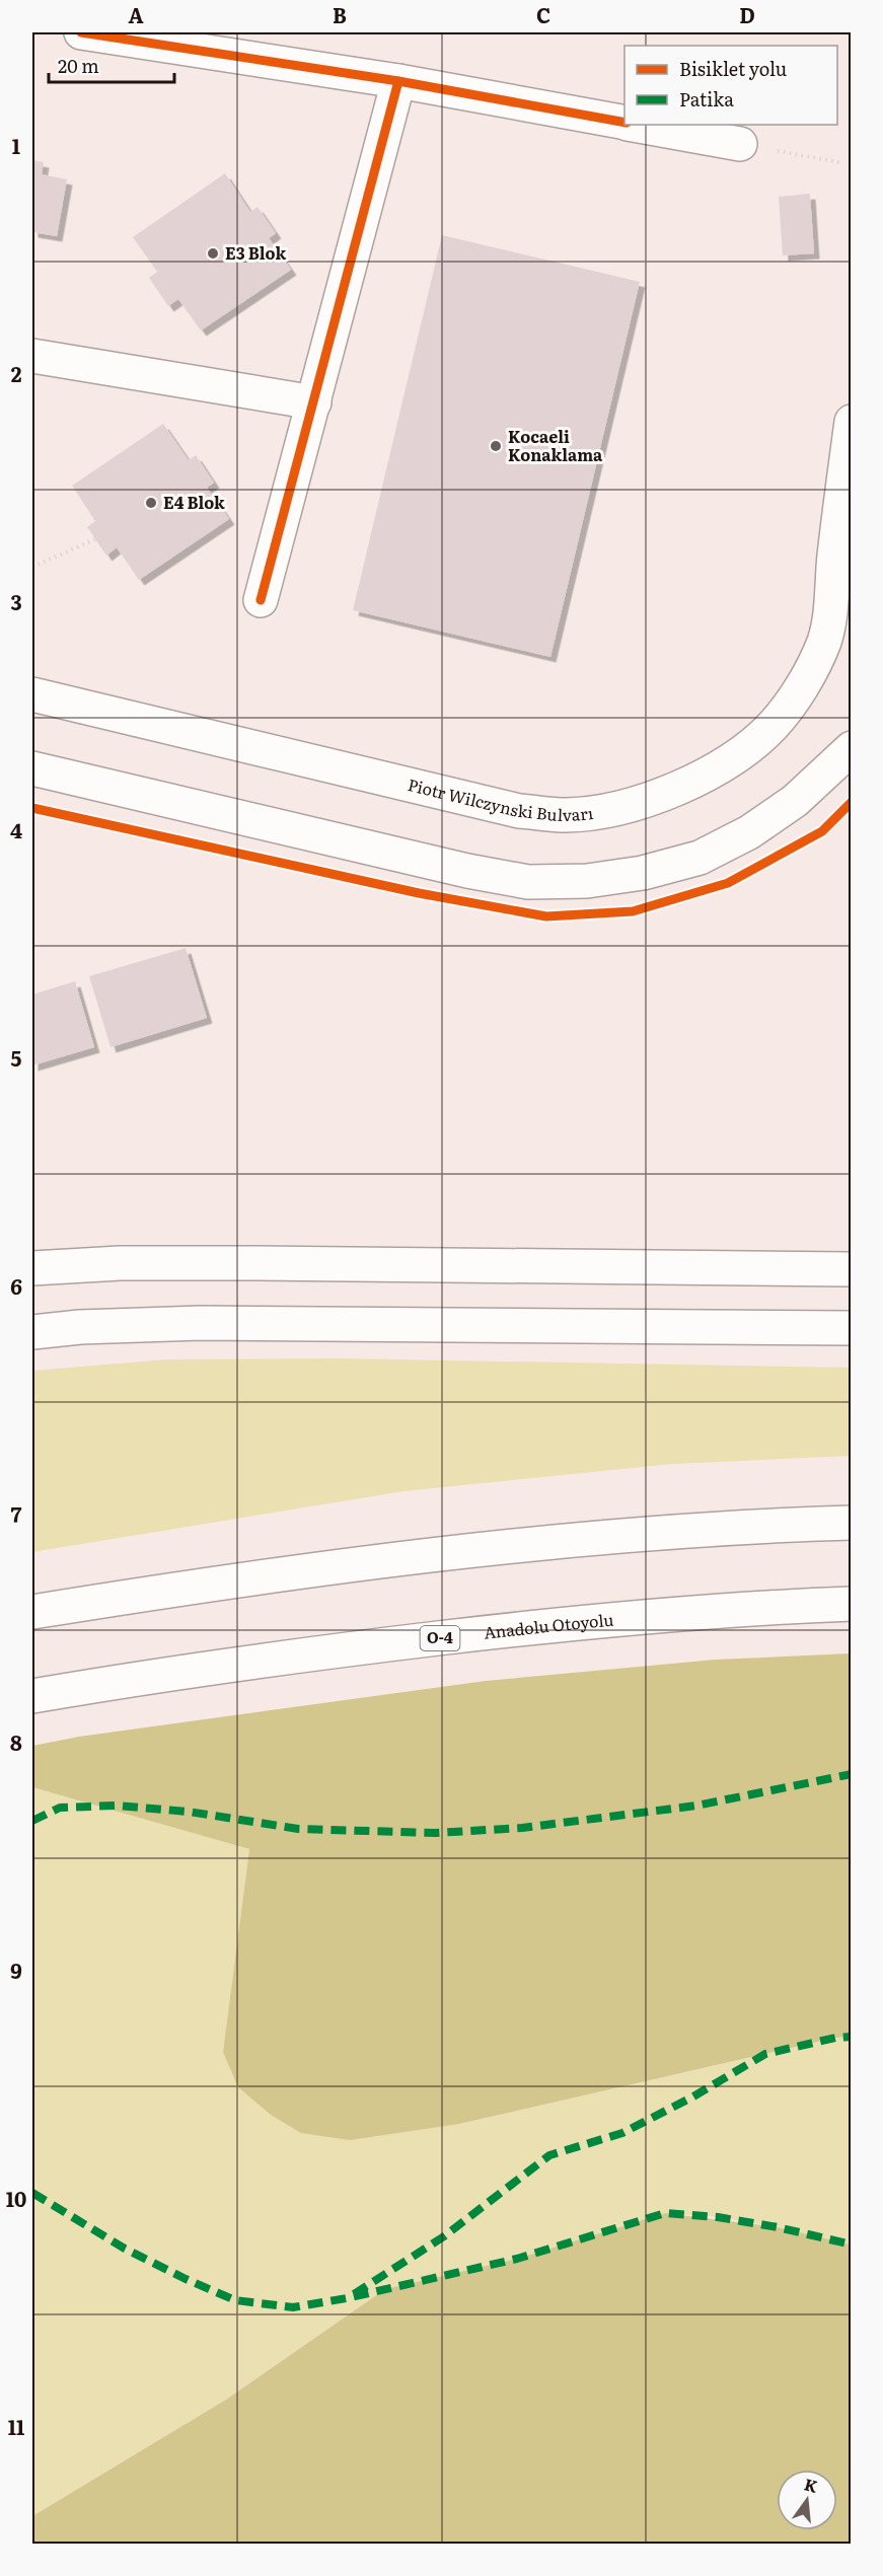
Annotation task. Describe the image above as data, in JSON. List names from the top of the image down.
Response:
{
  "streets": {
    "main road": ["Piotr Wilczynski Bulvarı", "Anadolu Otoyolu", "O-4"]
  },
  "places": ["E3 Blok", "Kocaeli Konaklama", "E4 Blok"],
  "legend": ["Bisiklet yolu", "Patika"],
  "scale_bar": "20 m",
  "north": "top",
  "grid": {
    "columns": [
      "A",
      "B",
      "C",
      "D"
    ],
    "rows": [
      "1",
      "2",
      "3",
      "4",
      "5",
      "6",
      "7",
      "8",
      "9",
      "10",
      "11"
    ]
  }
}
